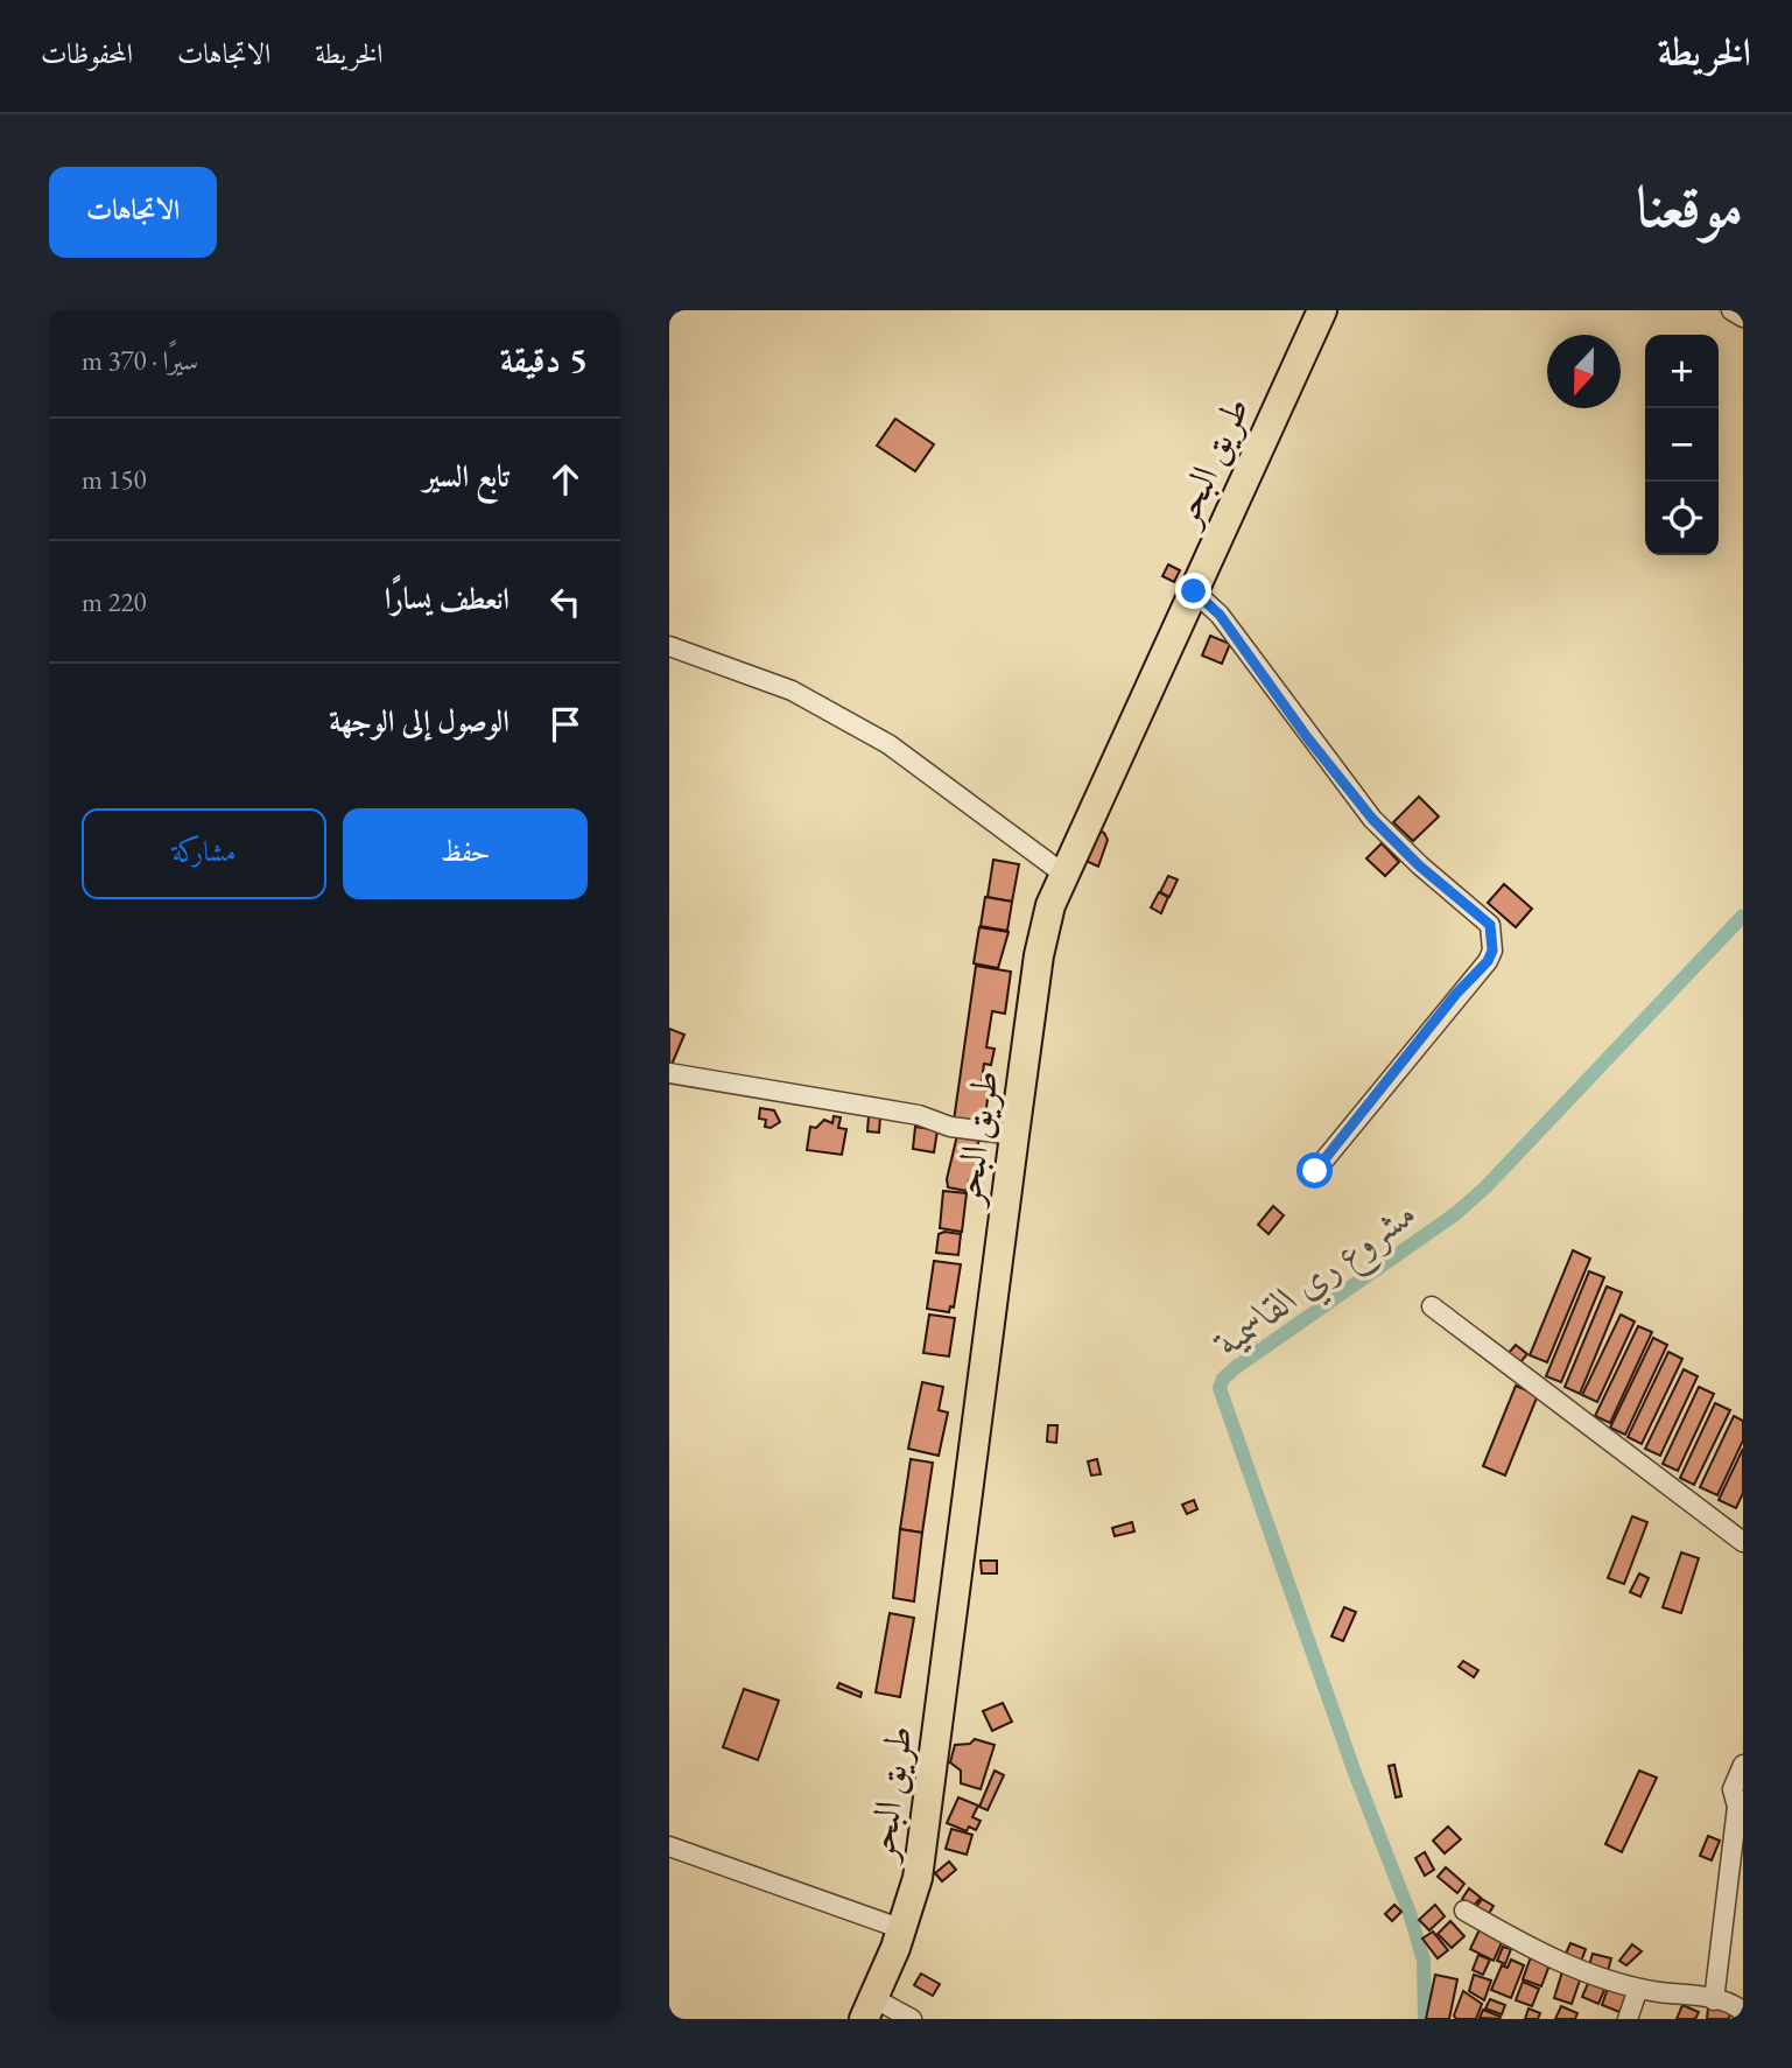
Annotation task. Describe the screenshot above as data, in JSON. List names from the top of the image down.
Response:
{
  "streets": {
    "highway": ["طريق البحر"]
  },
  "water": ["مشروع ري القاسمية"],
  "north": "bottom",
  "page": {
    "header": "الخريطة",
    "nav": ["الخريطة", "الاتجاهات", "المحفوظات"],
    "title": "موقعنا",
    "buttons": [
      "الاتجاهات",
      ["حفظ", "مشاركة"]
    ],
    "heading": ["5 دقيقة", "سيرًا · 370 m"],
    "map_buttons": ["+", "−"],
    "list": [
      ["تابع السير", "150 m"],
      ["انعطف يسارًا", "220 m"],
      "الوصول إلى الوجهة"
    ]
  }
}
